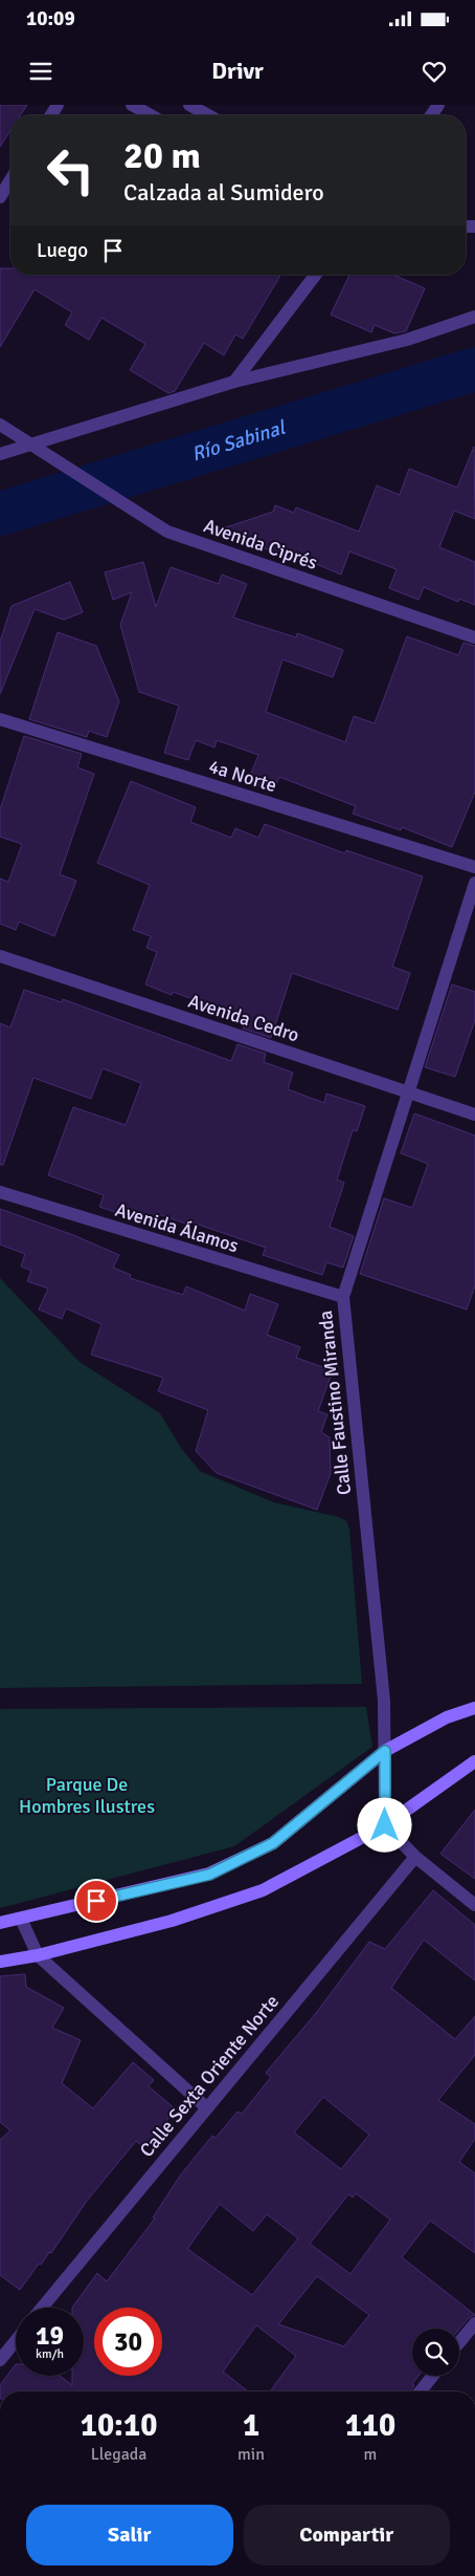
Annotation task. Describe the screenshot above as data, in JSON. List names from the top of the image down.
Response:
{
  "streets": {
    "street": [
      "Avenida Ciprés",
      "4a Norte",
      "Avenida Cedro",
      "Avenida Álamos",
      "Calle Faustino Miranda",
      "Calle Sexta Oriente Norte"
    ]
  },
  "crossings": [
    ["Avenida Cedro", "Calle Faustino Miranda"],
    ["Avenida Álamos", "Calle Faustino Miranda"]
  ],
  "water": ["Río Sabinal"],
  "parks": ["Parque De Hombres Ilustres"],
  "page": {
    "status": "10:09",
    "header": "Drivr",
    "turn": ["20 m", "Calzada al Sumidero"],
    "then": "Luego",
    "speed": "19 km/h",
    "limit": "30",
    "eta": [
      "10:10",
      "Llegada",
      "1",
      "min",
      "110",
      "m"
    ],
    "buttons": ["Salir", "Compartir"]
  }
}
